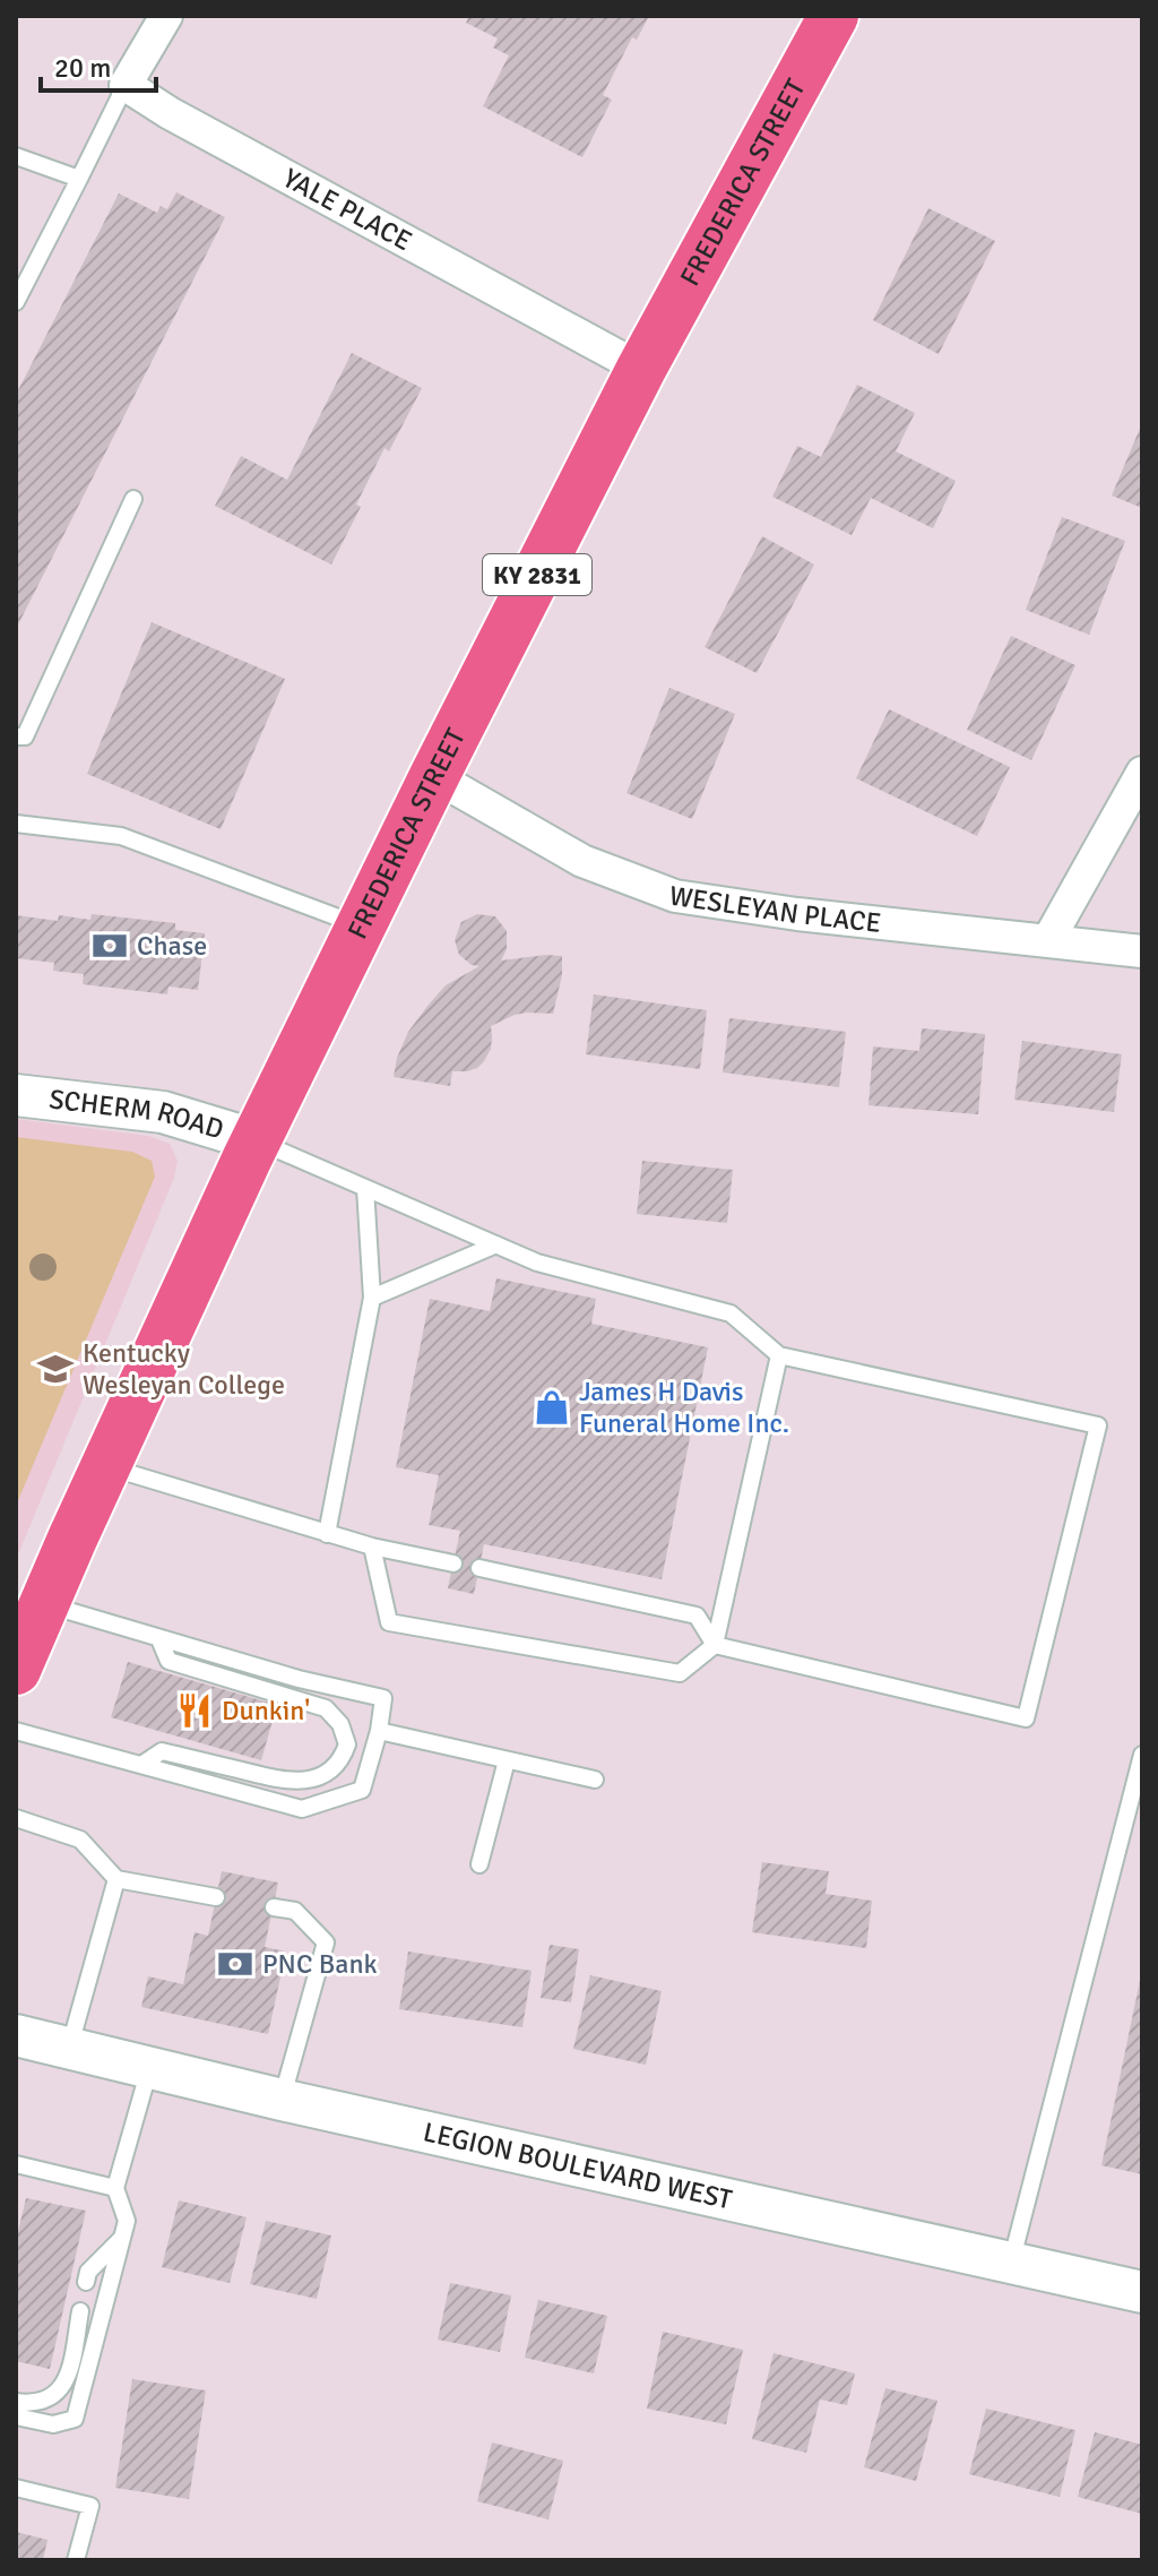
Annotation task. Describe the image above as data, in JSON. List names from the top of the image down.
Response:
{
  "streets": {
    "main road": ["FREDERICA STREET", "KY 2831"],
    "street": [
      "YALE PLACE",
      "WESLEYAN PLACE",
      "SCHERM ROAD",
      "LEGION BOULEVARD WEST"
    ]
  },
  "crossings": [
    ["FREDERICA STREET", "YALE PLACE"],
    ["FREDERICA STREET", "WESLEYAN PLACE"],
    ["FREDERICA STREET", "SCHERM ROAD"]
  ],
  "places": {
    "bank": ["Chase", "PNC Bank"],
    "school or university": ["Kentucky Wesleyan College"],
    "shop": ["James H Davis Funeral Home Inc."],
    "restaurant": ["Dunkin'"]
  },
  "scale_bar": "20 m"
}
